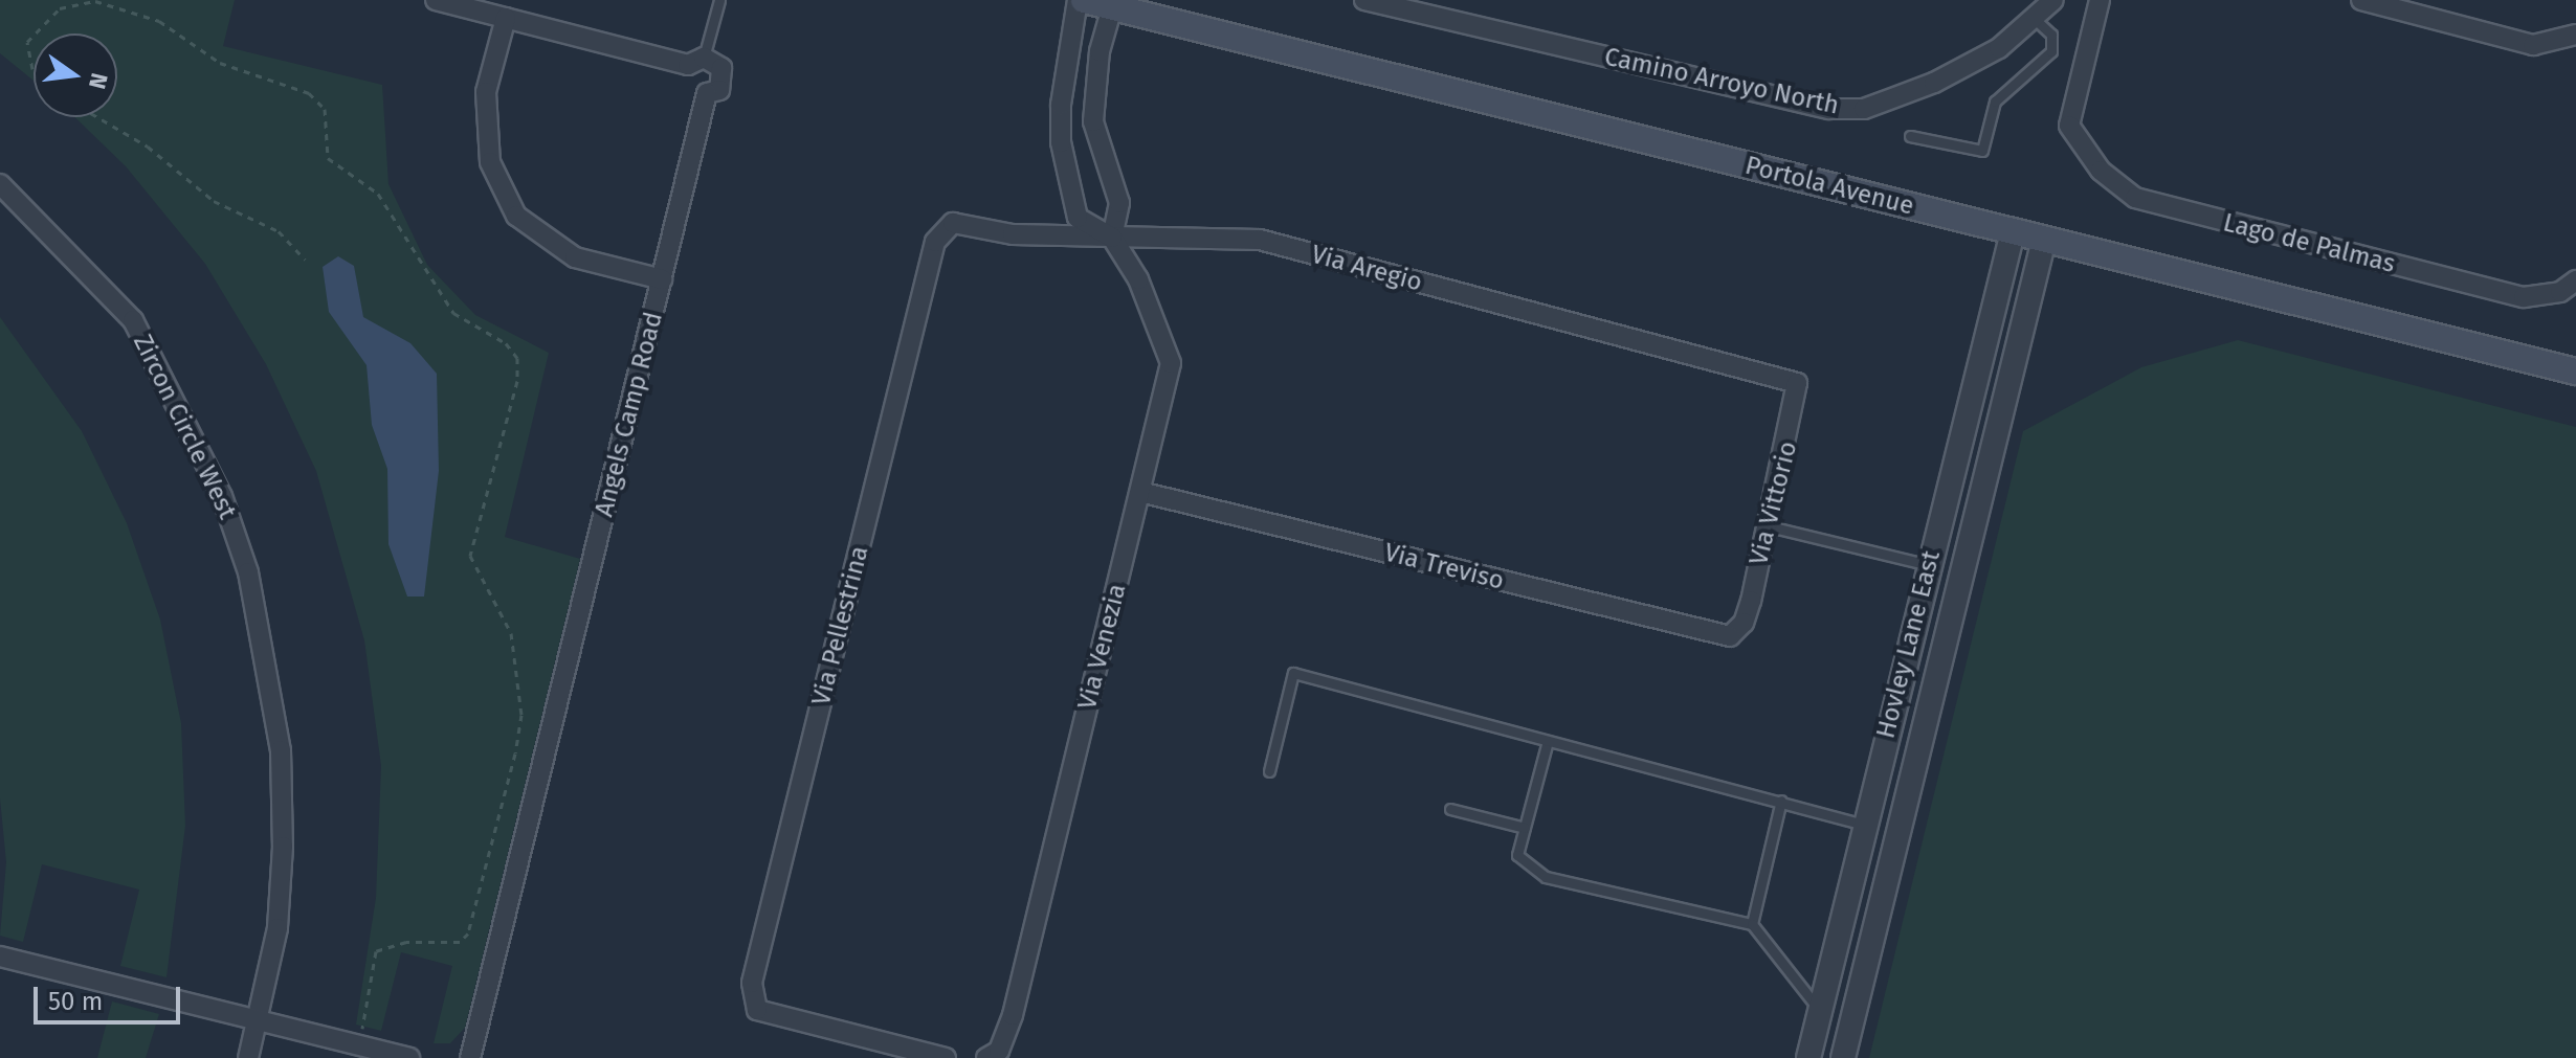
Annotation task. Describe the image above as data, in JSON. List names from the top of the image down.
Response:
{
  "streets": {
    "main road": ["Portola Avenue"],
    "street": [
      "Camino Arroyo North",
      "Lago de Palmas",
      "Via Aregio",
      "Angels Camp Road",
      "Zircon Circle West",
      "Via Vittorio",
      "Via Treviso",
      "Via Pellestrina",
      "Hovley Lane East",
      "Via Venezia"
    ]
  },
  "crossings": [
    ["Portola Avenue", "Hovley Lane East"],
    ["Portola Avenue", "Via Venezia"],
    ["Via Aregio", "Via Vittorio"],
    ["Via Aregio", "Via Pellestrina"],
    ["Via Aregio", "Via Venezia"],
    ["Via Vittorio", "Via Treviso"],
    ["Via Treviso", "Via Venezia"]
  ],
  "scale_bar": "50 m",
  "north": "right"
}
